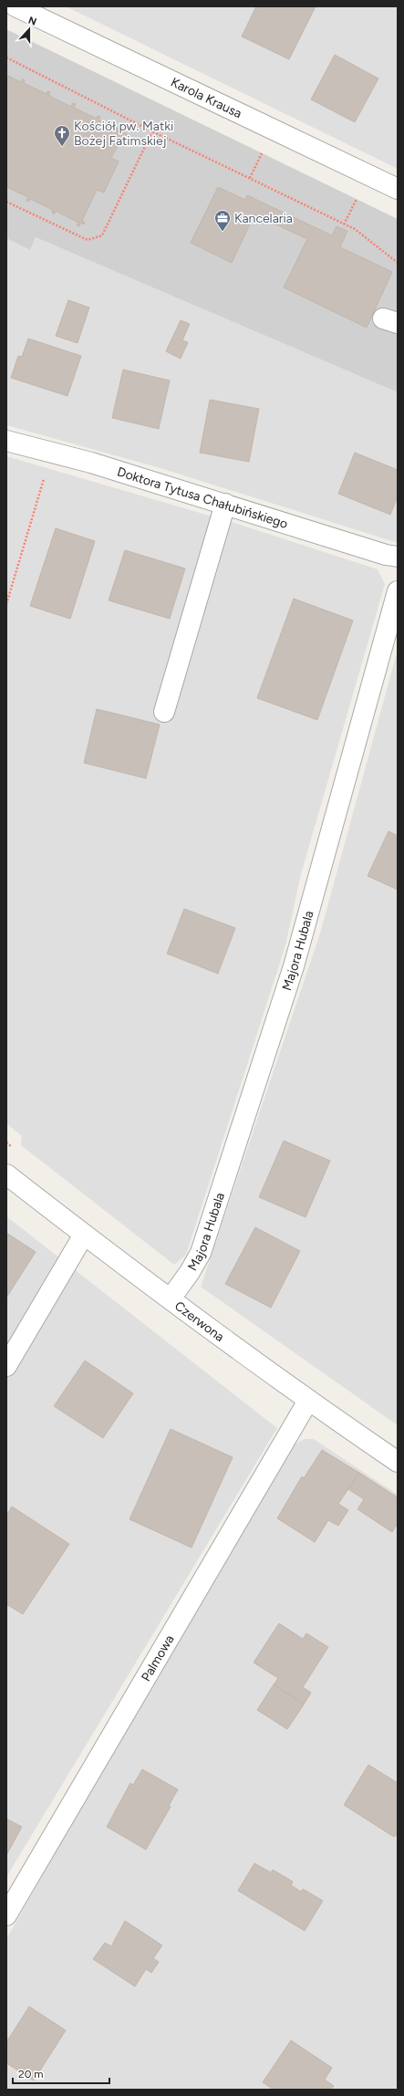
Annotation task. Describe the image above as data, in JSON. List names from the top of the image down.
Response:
{
  "streets": {
    "street": [
      "Karola Krausa",
      "Doktora Tytusa Chałubińskiego",
      "Majora Hubala",
      "Czerwona",
      "Palmowa"
    ]
  },
  "crossings": [
    ["Majora Hubala", "Czerwona"],
    ["Czerwona", "Palmowa"]
  ],
  "places": {
    "church": ["Kościół pw. Matki Bożej Fatimskiej"],
    "office": ["Kancelaria"]
  },
  "scale_bar": "20 m",
  "north": "top"
}
